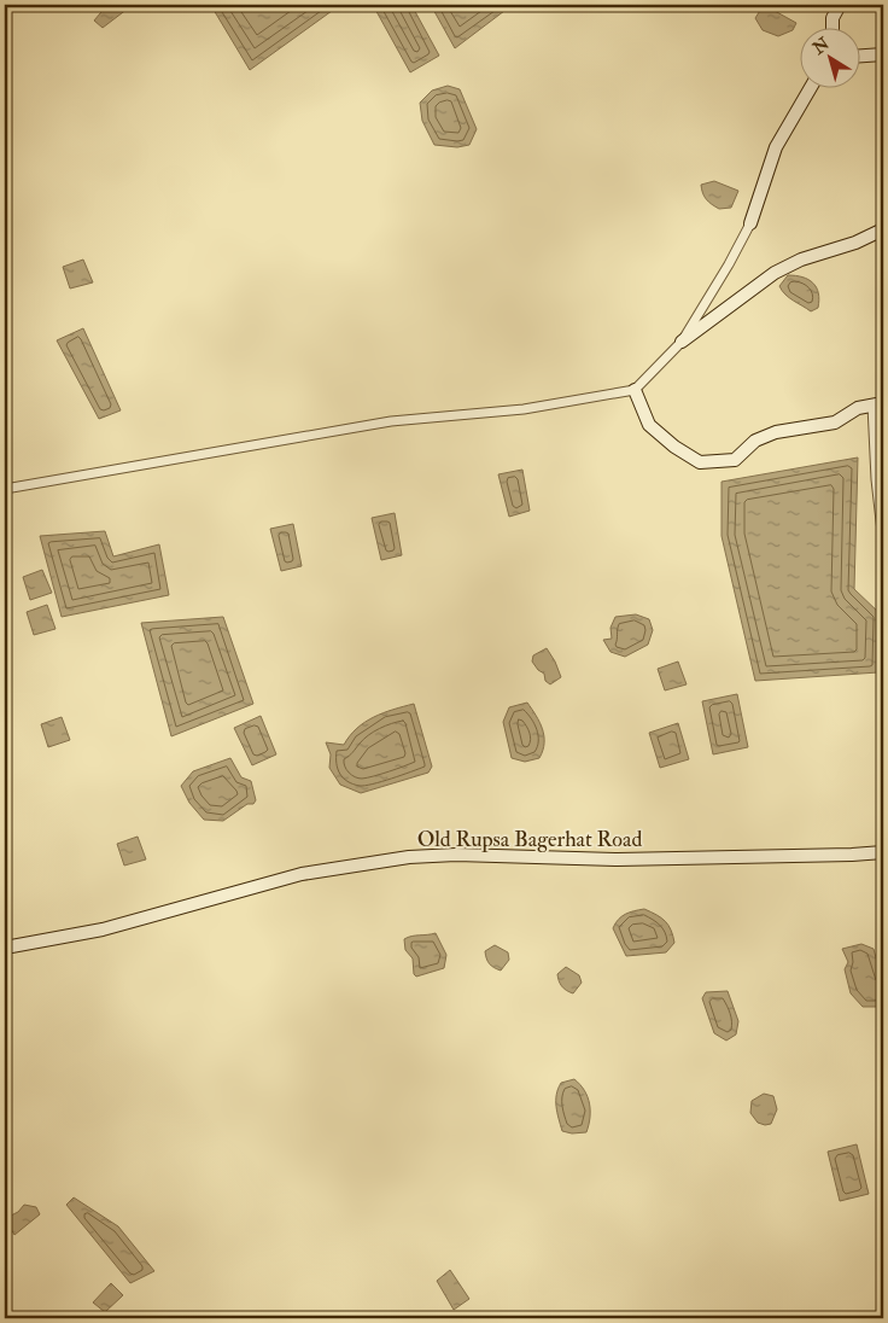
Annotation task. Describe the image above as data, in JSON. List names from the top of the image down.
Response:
{
  "streets": {
    "street": ["Old Rupsa Bagerhat Road"]
  },
  "north": "top left"
}
